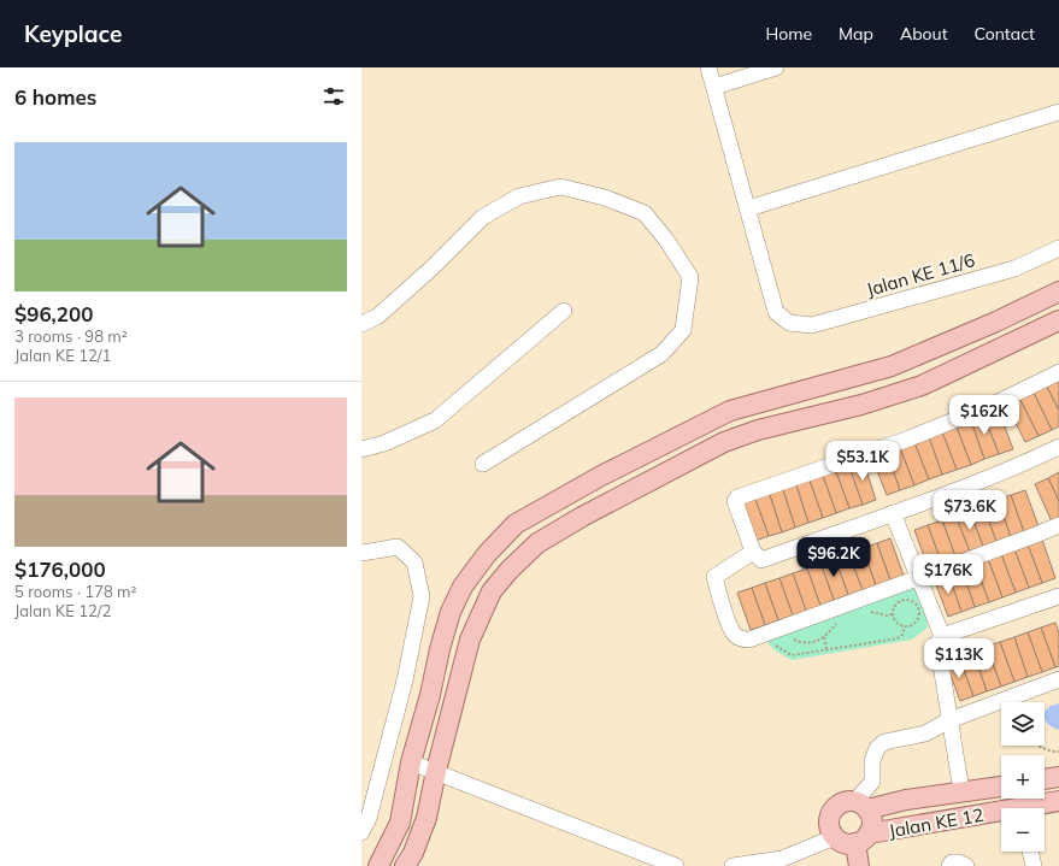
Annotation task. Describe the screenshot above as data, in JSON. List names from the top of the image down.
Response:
{
  "streets": {
    "main road": ["Jalan KE 12"],
    "street": ["Jalan KE 11/6"]
  },
  "page": {
    "header": "Keyplace",
    "nav": [
      "Home",
      "Map",
      "About",
      "Contact"
    ],
    "heading": "6 homes",
    "list": [
      {
        "name": "$96,200",
        "note": "3 rooms · 98 m² · Jalan KE 12/1"
      },
      {
        "name": "$176,000",
        "note": "5 rooms · 178 m² · Jalan KE 12/2"
      }
    ],
    "price": [
      "$162K",
      "$53.1K",
      "$73.6K",
      "$96.2K",
      "$176K",
      "$113K"
    ],
    "map_buttons": ["+", "−"]
  }
}
